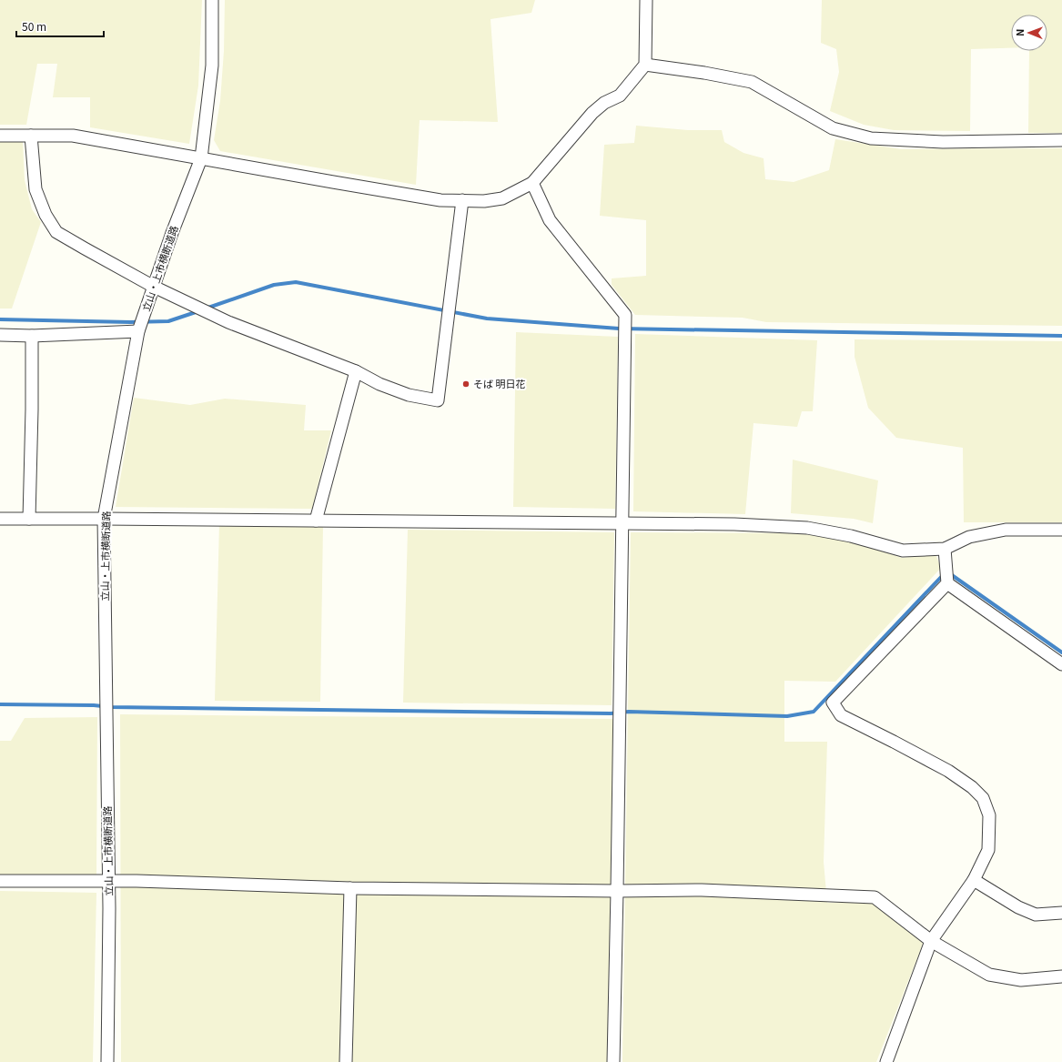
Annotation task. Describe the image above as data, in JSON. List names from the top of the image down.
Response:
{
  "streets": {
    "street": ["立山・上市横断道路"]
  },
  "places": ["そば 明日花"],
  "scale_bar": "50 m",
  "north": "left"
}
